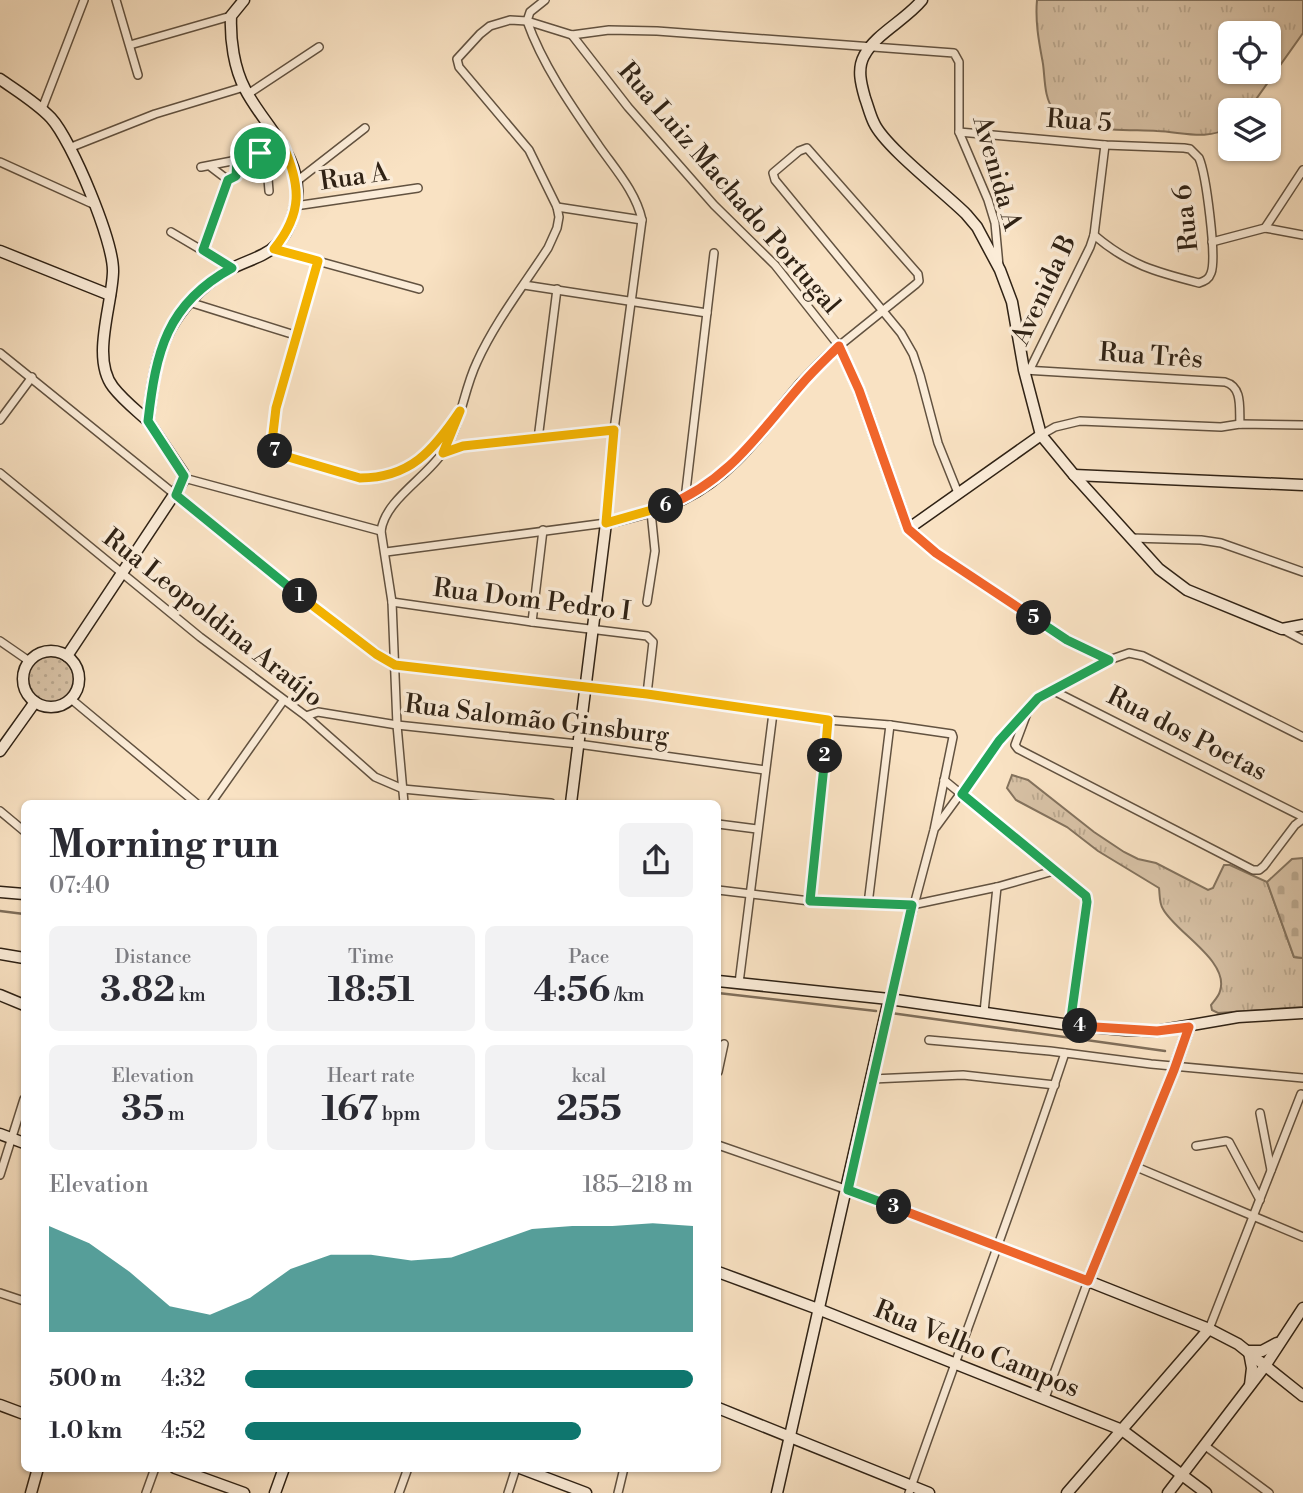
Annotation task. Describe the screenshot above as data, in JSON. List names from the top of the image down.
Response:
{
  "streets": {
    "main road": ["Rua Luiz Machado Portugal", "Rua Velho Campos"],
    "street": [
      "Rua 5",
      "Avenida A",
      "Rua A",
      "Rua 6",
      "Avenida B",
      "Rua Três",
      "Rua Dom Pedro I",
      "Rua Leopoldina Araújo",
      "Rua Salomão Ginsburg",
      "Rua dos Poetas"
    ]
  },
  "crossings": [
    ["Rua 5", "Avenida A"],
    ["Rua 5", "Rua 6"],
    ["Rua 5", "Avenida B"],
    ["Rua 6", "Avenida B"],
    ["Avenida B", "Rua Três"],
    ["Rua Leopoldina Araújo", "Rua Salomão Ginsburg"]
  ],
  "page": {
    "pins": [
      "7",
      "6",
      "1",
      "5",
      "2",
      "4",
      "3"
    ],
    "heading": ["Morning run", "07:40"],
    "stats": [
      ["Distance", "3.82 km"],
      ["Time", "18:51"],
      ["Pace", "4:56 /km"],
      ["Elevation", "35 m"],
      ["Heart rate", "167 bpm"],
      ["kcal", "255"]
    ],
    "chart": ["Elevation", "185–218 m"],
    "list": [
      {
        "name": "500 m",
        "note": "4:32"
      },
      {
        "name": "1.0 km",
        "note": "4:52"
      }
    ]
  }
}
